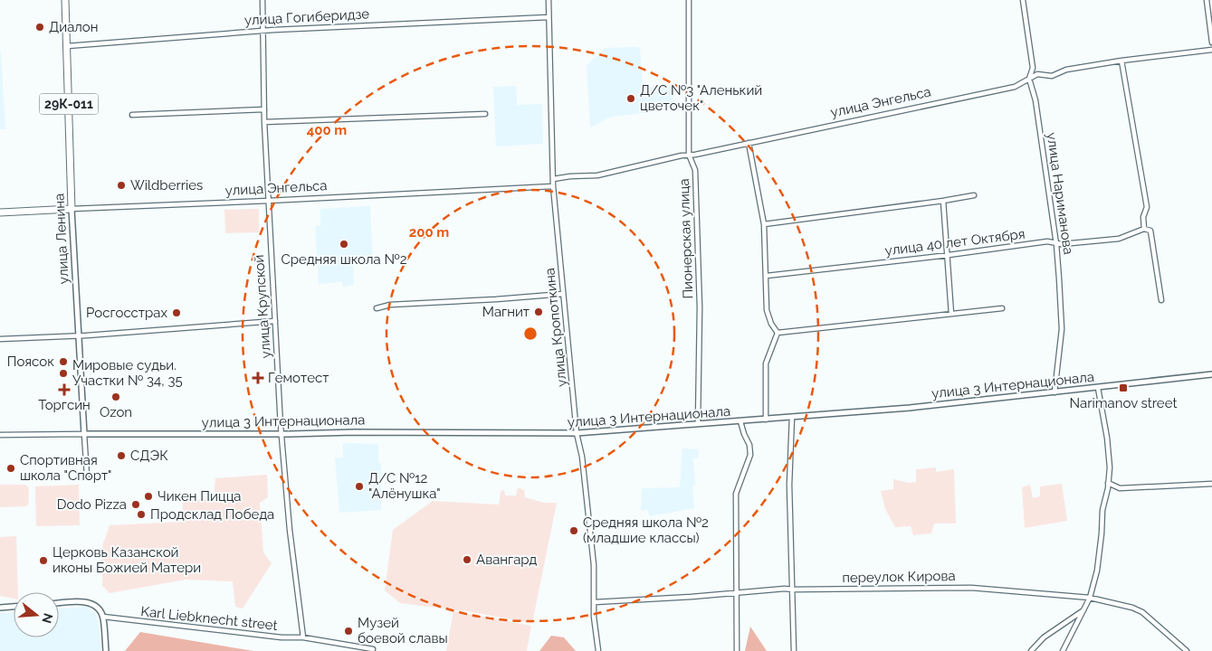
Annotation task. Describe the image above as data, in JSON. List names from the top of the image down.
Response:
{
  "streets": {
    "main road": ["улица Энгельса", "29К-011", "улица Ленина"],
    "street": [
      "улица Гогиберидзе",
      "улица Нариманова",
      "Пионерская улица",
      "улица 40 лет Октября",
      "улица Крупской",
      "улица Кропоткина",
      "улица 3 Интернационала",
      "переулок Кирова",
      "Karl Liebknecht street"
    ]
  },
  "crossings": [
    ["улица Гогиберидзе", "улица Ленина"],
    ["улица Гогиберидзе", "улица Крупской"],
    ["улица Гогиберидзе", "улица Кропоткина"],
    ["улица Энгельса", "улица Нариманова"],
    ["улица Энгельса", "улица Ленина"],
    ["улица Энгельса", "Пионерская улица"],
    ["улица Энгельса", "улица Крупской"],
    ["улица Энгельса", "улица Кропоткина"],
    ["улица Нариманова", "улица 40 лет Октября"],
    ["улица Нариманова", "улица 3 Интернационала"],
    ["улица Ленина", "улица 3 Интернационала"],
    ["Пионерская улица", "улица 3 Интернационала"],
    ["улица Крупской", "улица 3 Интернационала"],
    ["улица Крупской", "Karl Liebknecht street"],
    ["улица Кропоткина", "улица 3 Интернационала"],
    ["улица Кропоткина", "переулок Кирова"]
  ],
  "places": {
    "other": [
      "Диалон",
      "Д/С №3 \"Аленький цветочек\"",
      "Wildberries",
      "Средняя школа №2",
      "Магнит",
      "Росгосстрах",
      "Поясок",
      "Мировые судьи. Участки № 34, 35",
      "Ozon",
      "СДЭК",
      "Спортивная школа \"Спорт\"",
      "Д/С №12 \"Алёнушка\"",
      "Чикен Пицца",
      "Dodo Pizza",
      "Продсклад Победа",
      "Средняя школа №2 (младшие классы)",
      "Авангард",
      "Церковь Казанской иконы Божией Матери",
      "Музей боевой славы"
    ],
    "health": ["Гемотест", "Торгсин"],
    "transit": ["Narimanov street"]
  },
  "north": "right",
  "rings": ["400 m", "200 m"]
}
